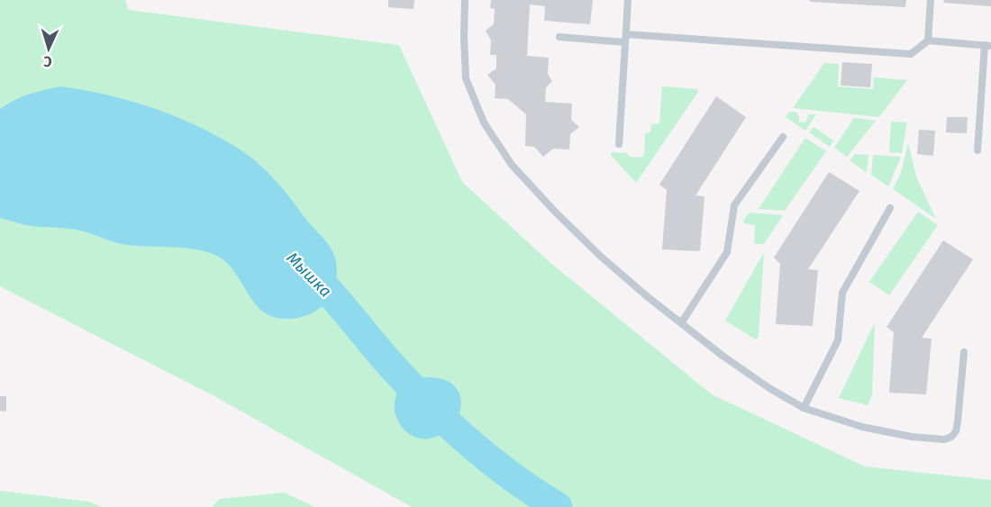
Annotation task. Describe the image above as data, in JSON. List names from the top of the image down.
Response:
{
  "water": ["Мышка"],
  "north": "bottom"
}
